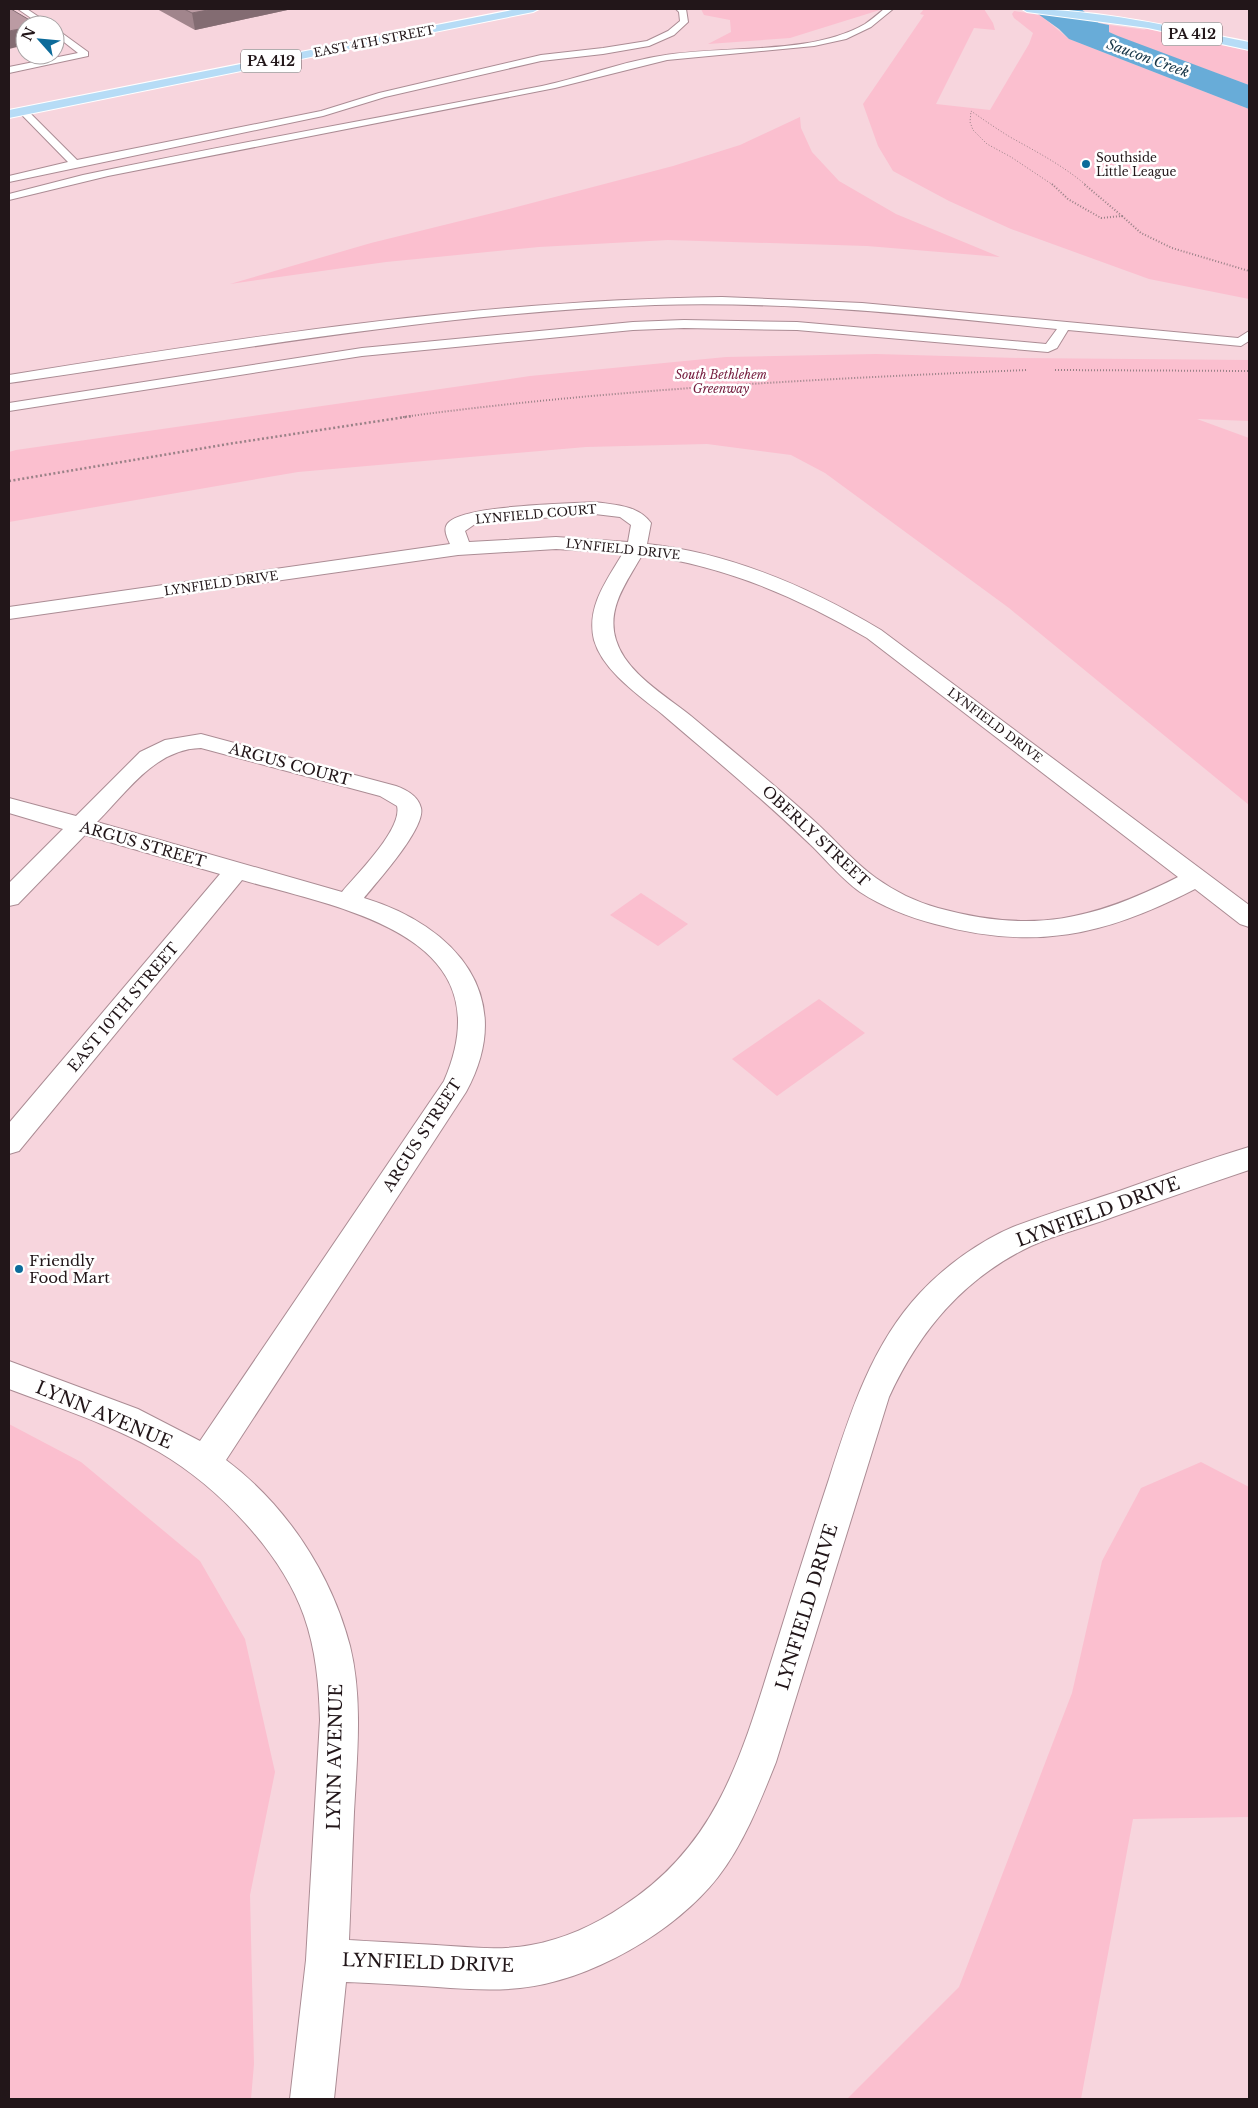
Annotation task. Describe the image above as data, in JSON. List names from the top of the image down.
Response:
{
  "streets": {
    "highway": ["PA 412", "EAST 4TH STREET"],
    "street": [
      "LYNFIELD COURT",
      "LYNFIELD DRIVE",
      "ARGUS COURT",
      "OBERLY STREET",
      "ARGUS STREET",
      "EAST 10TH STREET",
      "LYNN AVENUE"
    ]
  },
  "crossings": [
    ["LYNFIELD COURT", "LYNFIELD DRIVE"],
    ["LYNFIELD COURT", "OBERLY STREET"],
    ["LYNFIELD DRIVE", "OBERLY STREET"],
    ["LYNFIELD DRIVE", "LYNN AVENUE"],
    ["ARGUS COURT", "ARGUS STREET"],
    ["ARGUS STREET", "EAST 10TH STREET"],
    ["ARGUS STREET", "LYNN AVENUE"]
  ],
  "water": ["Saucon Creek"],
  "parks": ["South Bethlehem Greenway"],
  "places": ["Southside Little League", "Friendly Food Mart"],
  "north": "top left"
}
